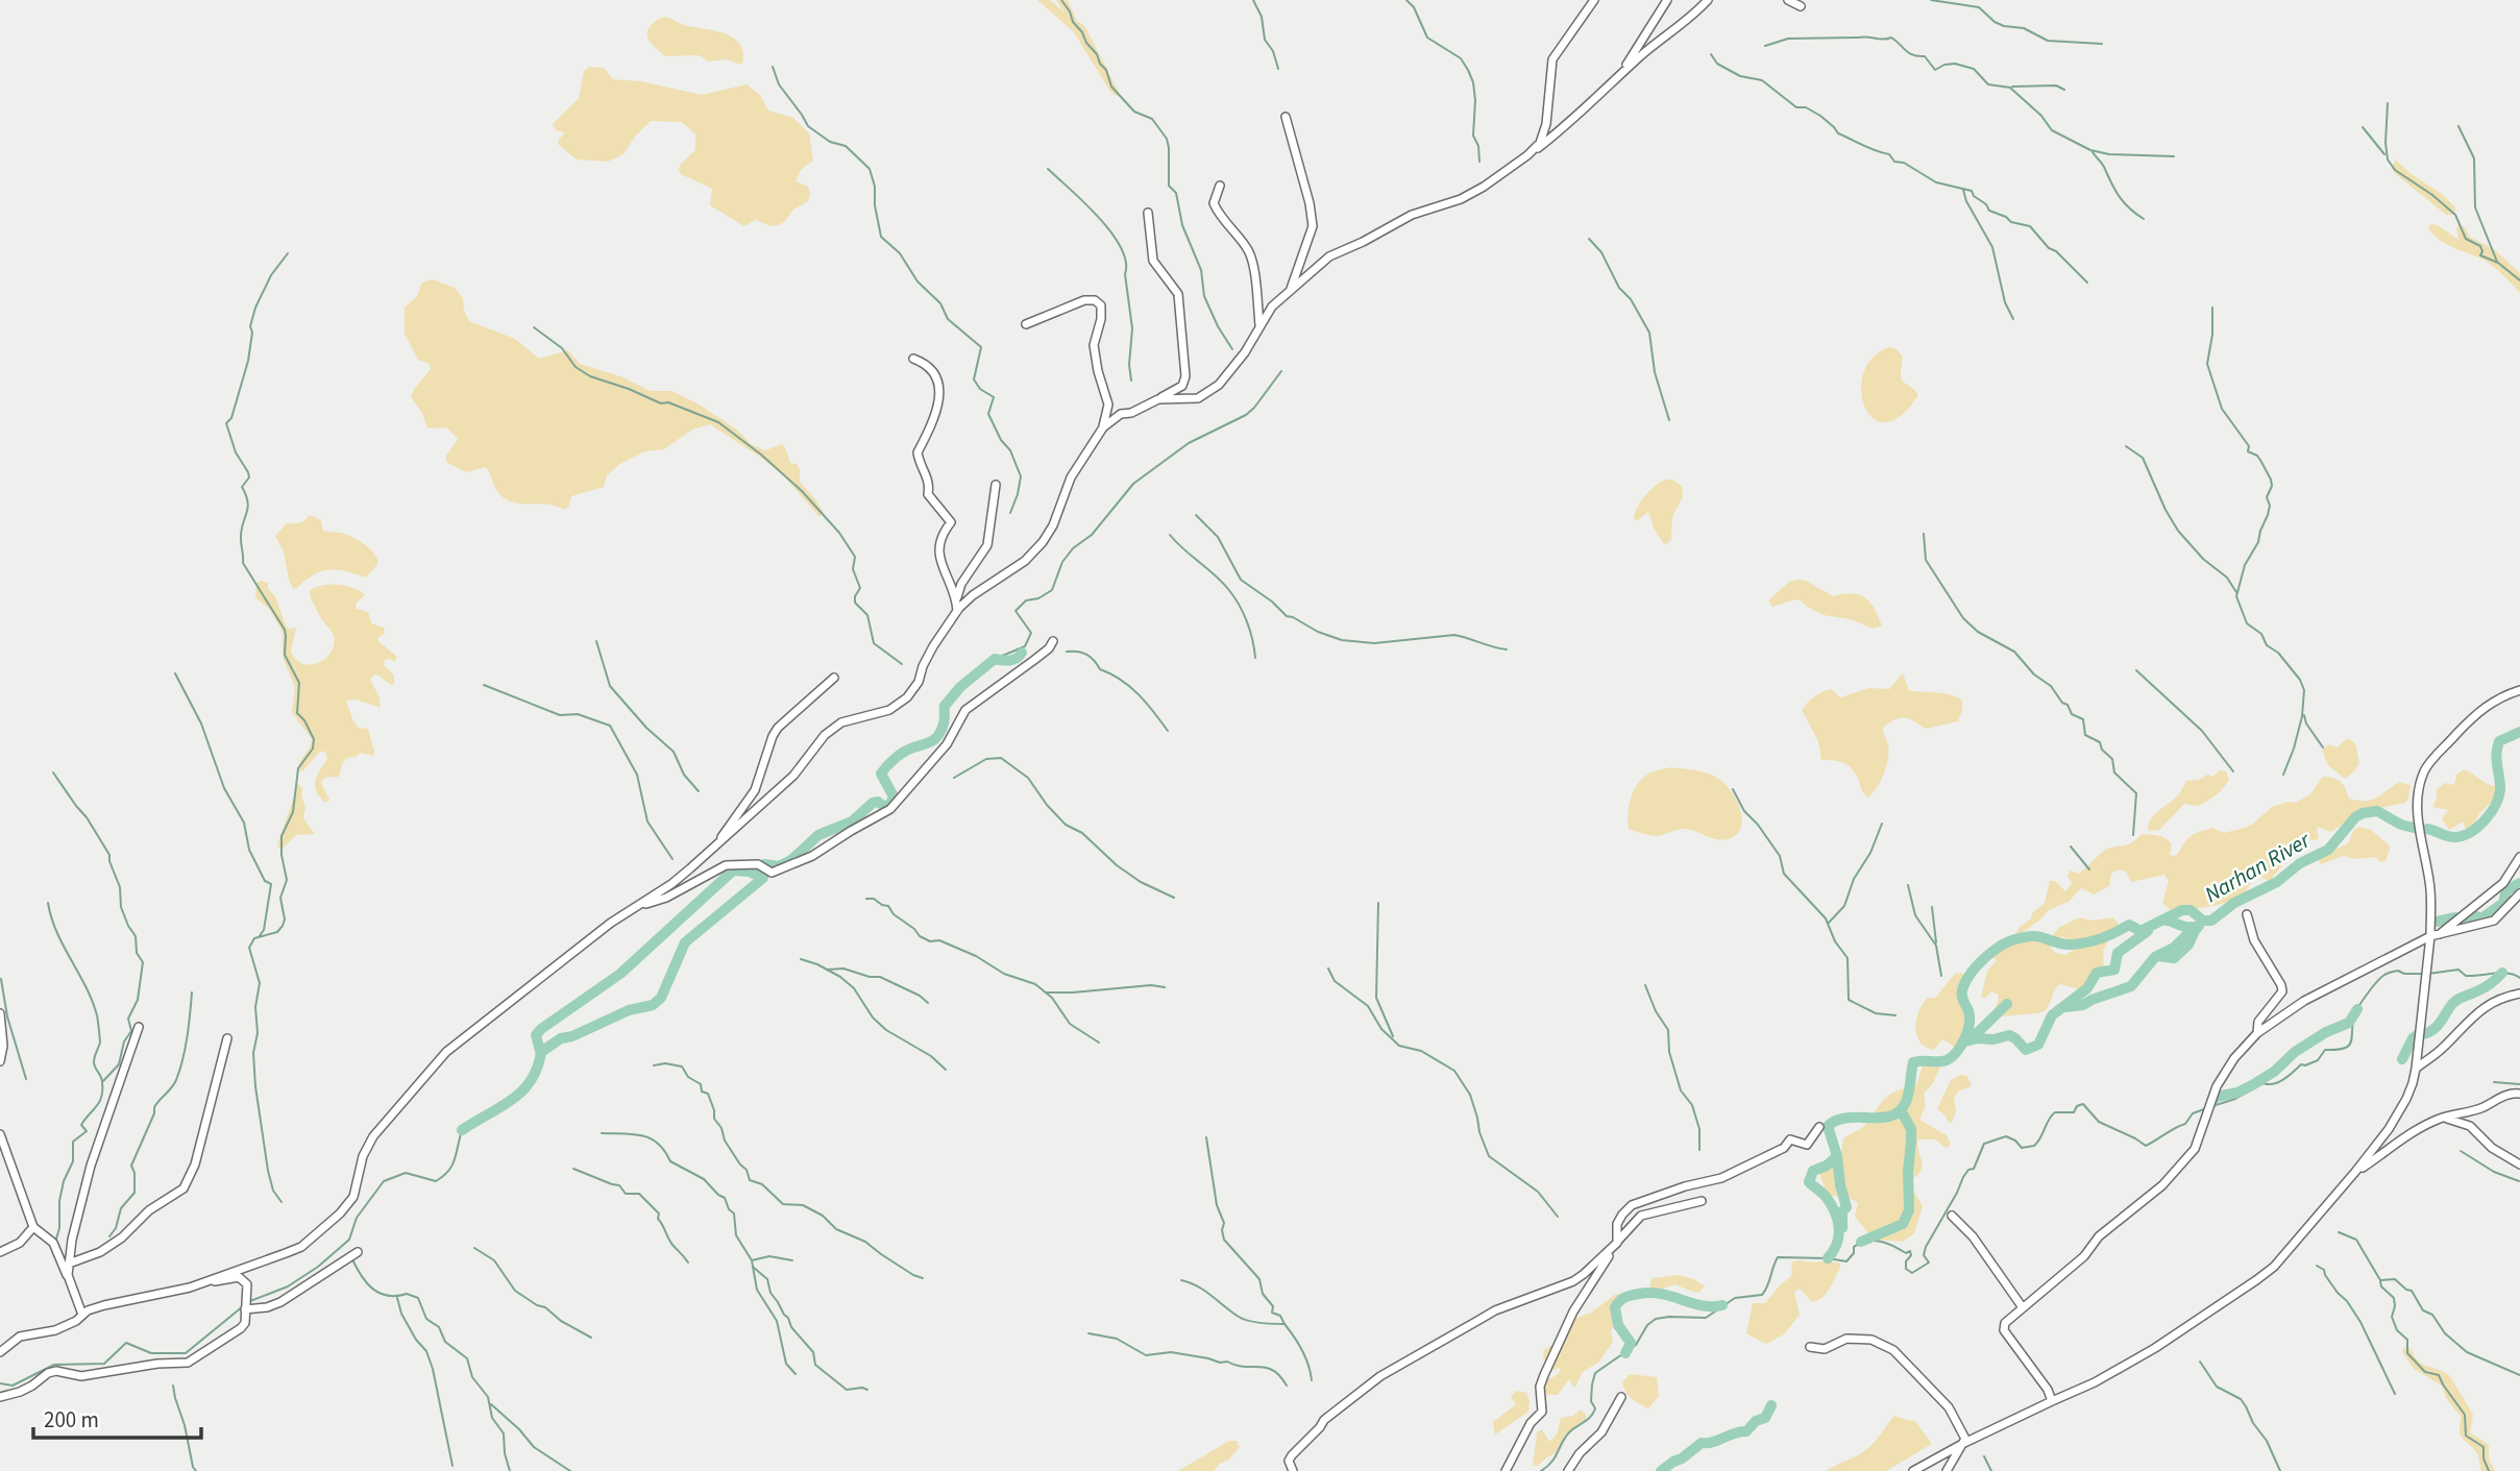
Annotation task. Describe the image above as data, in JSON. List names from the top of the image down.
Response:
{
  "water": ["Narhan River"],
  "scale_bar": "200 m"
}
